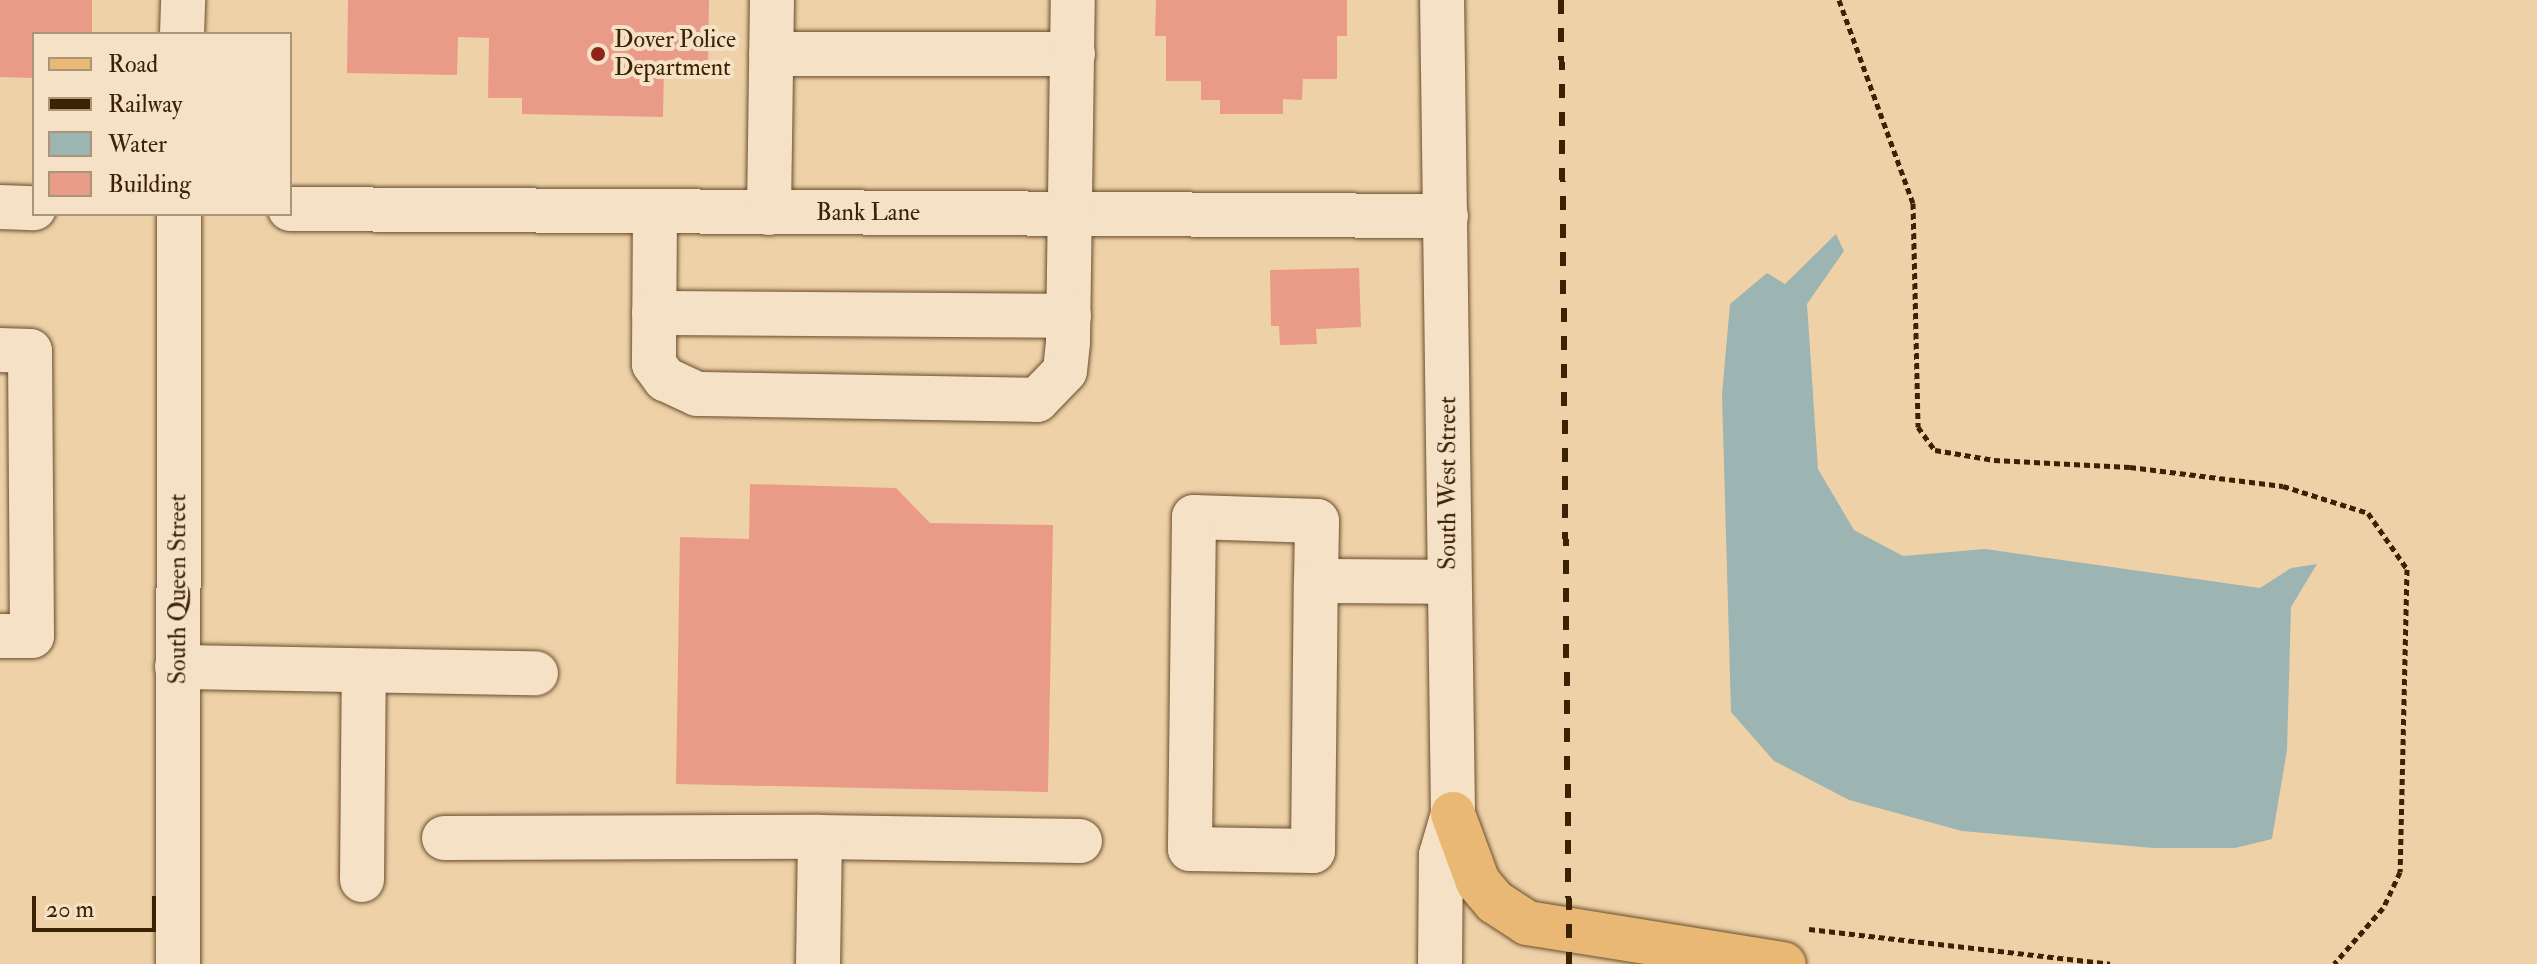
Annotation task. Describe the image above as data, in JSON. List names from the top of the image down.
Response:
{
  "streets": {
    "street": ["Bank Lane", "South West Street", "South Queen Street"]
  },
  "crossings": [
    ["Bank Lane", "South West Street"]
  ],
  "places": ["Dover Police Department"],
  "legend": [
    "Road",
    "Railway",
    "Water",
    "Building"
  ],
  "scale_bar": "20 m"
}
